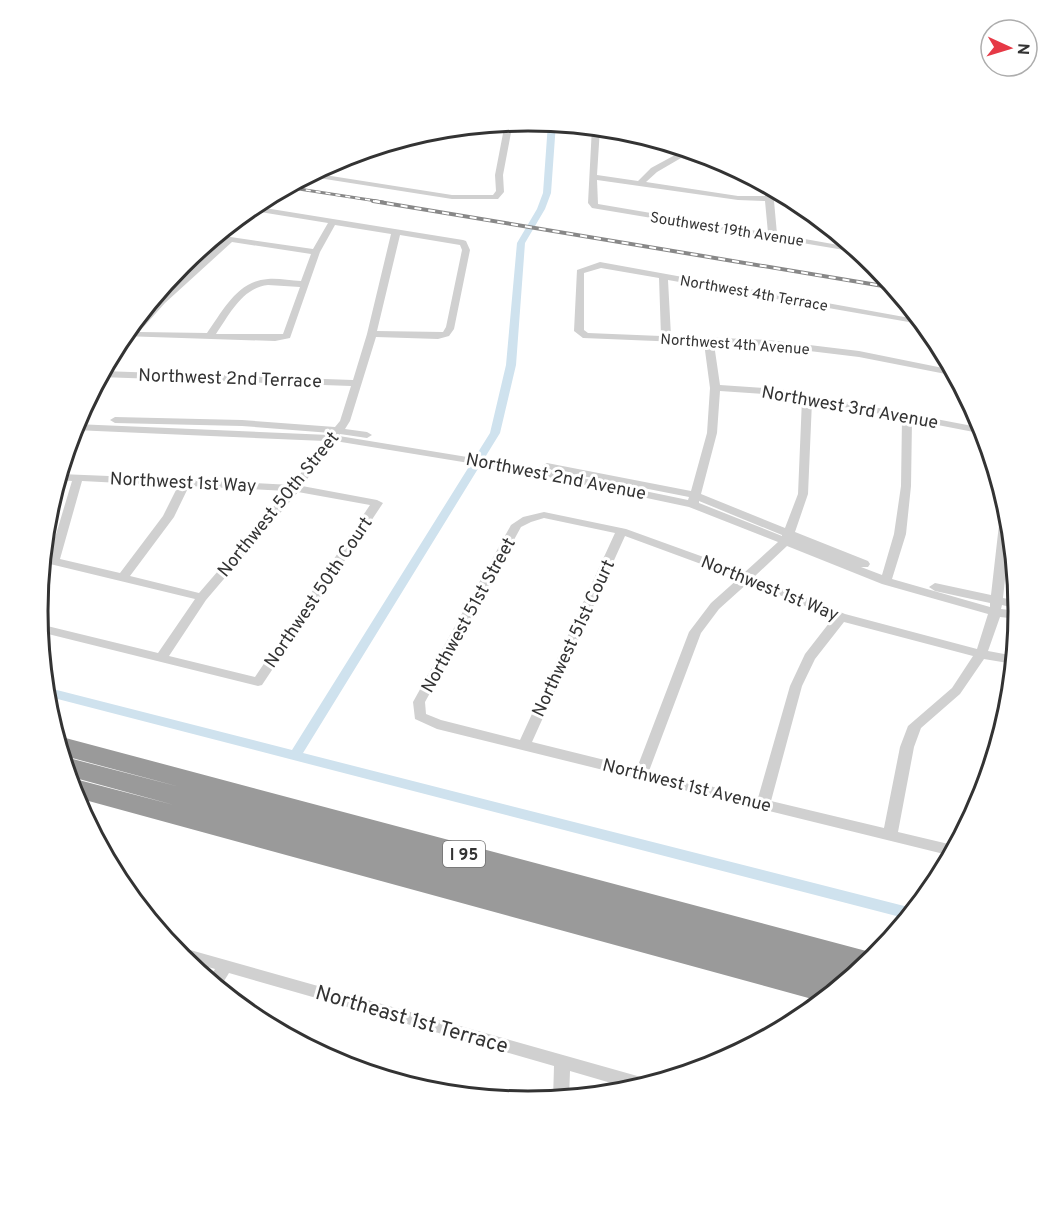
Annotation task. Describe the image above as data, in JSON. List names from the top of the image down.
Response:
{
  "streets": {
    "highway": ["I 95"],
    "street": [
      "Southwest 19th Avenue",
      "Northwest 4th Terrace",
      "Northwest 4th Avenue",
      "Northwest 2nd Terrace",
      "Northwest 3rd Avenue",
      "Northwest 2nd Avenue",
      "Northwest 1st Way",
      "Northwest 50th Street",
      "Northwest 50th Court",
      "Northwest 51st Street",
      "Northwest 51st Court",
      "Northwest 1st Avenue",
      "Northeast 1st Terrace"
    ]
  },
  "crossings": [
    ["Northwest 4th Terrace", "Northwest 4th Avenue"],
    ["Northwest 2nd Terrace", "Northwest 50th Street"],
    ["Northwest 2nd Avenue", "Northwest 50th Street"],
    ["Northwest 1st Way", "Northwest 50th Street"],
    ["Northwest 1st Way", "Northwest 50th Court"],
    ["Northwest 1st Way", "Northwest 51st Street"],
    ["Northwest 1st Way", "Northwest 51st Court"],
    ["Northwest 50th Street", "Northwest 50th Court"],
    ["Northwest 51st Street", "Northwest 1st Avenue"],
    ["Northwest 51st Court", "Northwest 1st Avenue"]
  ],
  "north": "right"
}
